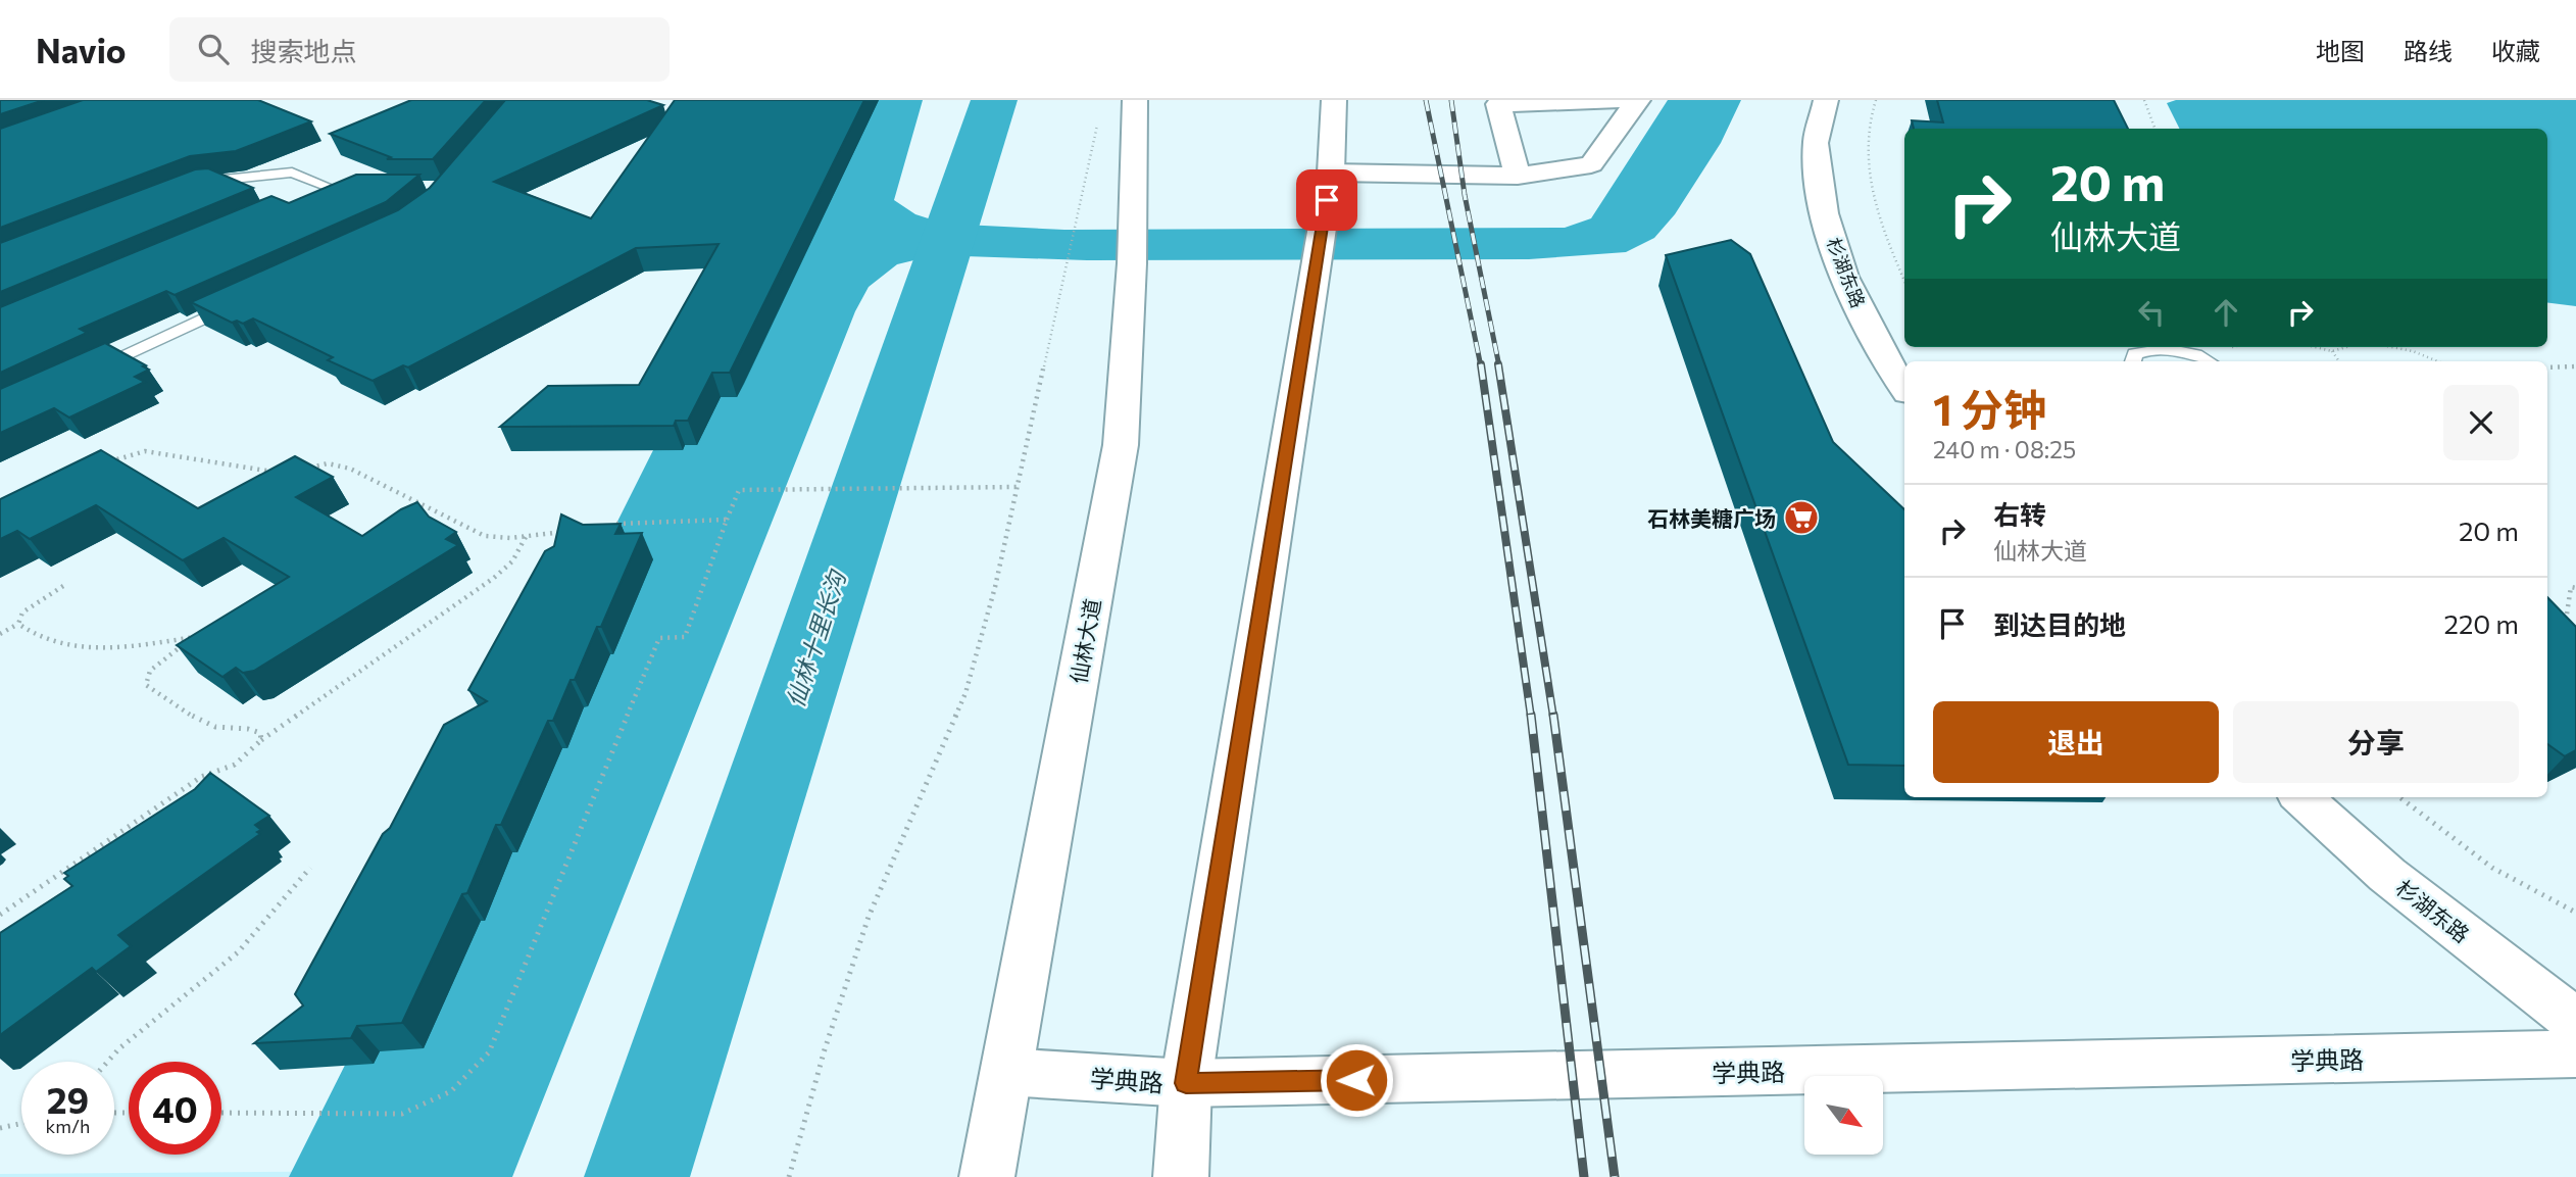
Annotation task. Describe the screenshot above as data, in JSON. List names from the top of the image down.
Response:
{
  "streets": {
    "main road": ["杉湖东路", "仙林大道", "学典路"]
  },
  "crossings": [
    ["仙林大道", "学典路"]
  ],
  "water": ["仙林十里长沟"],
  "places": {
    "supermarket": ["石林美糖广场"]
  },
  "north": "bottom right",
  "page": {
    "header": "Navio",
    "search": "搜索地点",
    "nav": ["地图", "路线", "收藏"],
    "turn": ["20 m", "仙林大道"],
    "heading": ["1 分钟", "240 m · 08:25"],
    "list": [
      {
        "name": "右转",
        "note": "仙林大道",
        "value": "20 m"
      },
      {
        "name": "到达目的地",
        "value": "220 m"
      }
    ],
    "buttons": ["退出", "分享"],
    "speed": "29 km/h",
    "limit": "40"
  }
}
